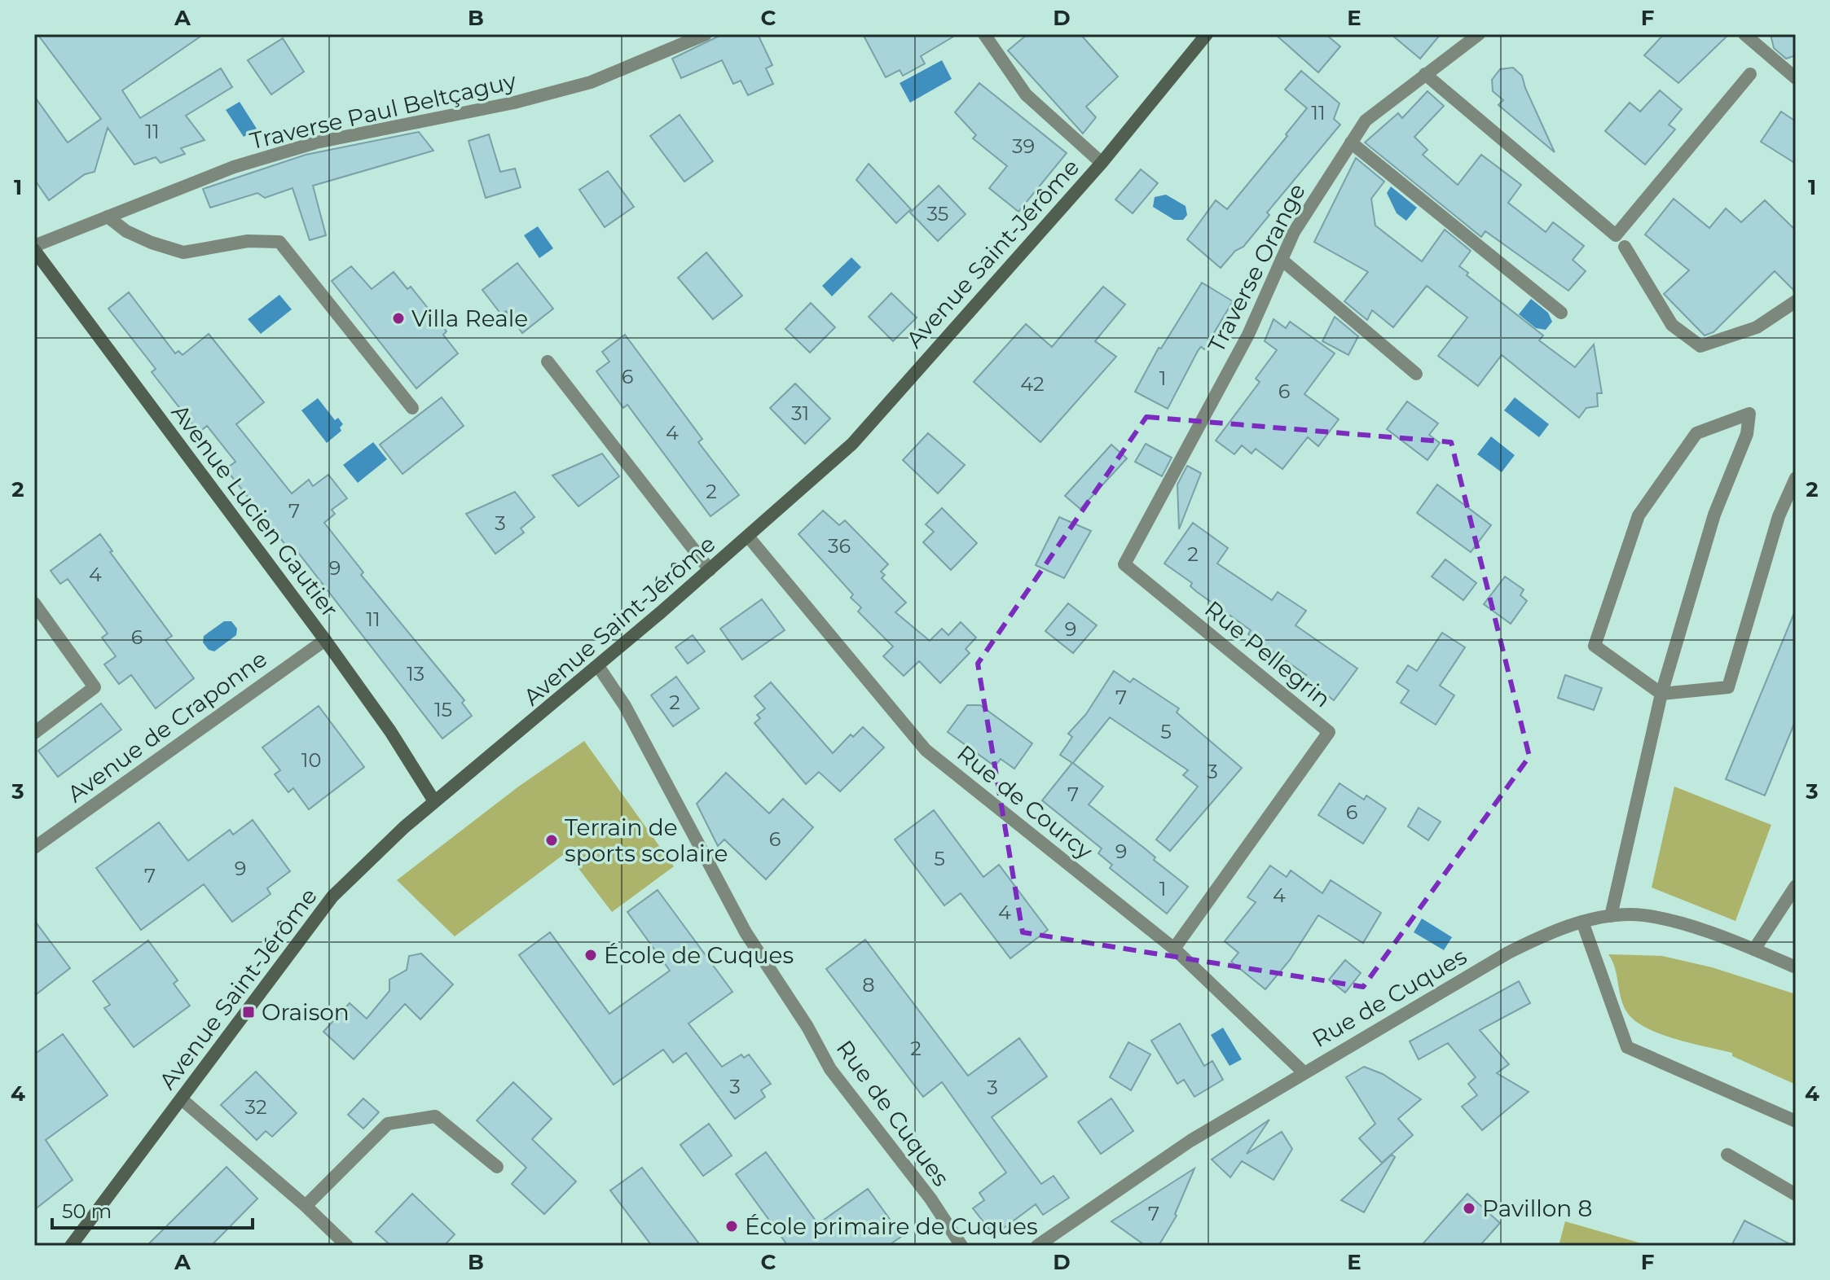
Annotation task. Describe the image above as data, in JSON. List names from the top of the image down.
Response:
{
  "streets": {
    "street": [
      "Traverse Paul Beltçaguy",
      "Avenue Saint-Jérôme",
      "Traverse Orange",
      "Avenue Lucien Gautier",
      "Rue Pellegrin",
      "Avenue de Craponne",
      "Rue de Courcy",
      "Rue de Cuques"
    ]
  },
  "crossings": [
    ["Traverse Paul Beltçaguy", "Avenue Lucien Gautier"],
    ["Avenue Saint-Jérôme", "Avenue Lucien Gautier"],
    ["Avenue Saint-Jérôme", "Rue de Courcy"],
    ["Avenue Saint-Jérôme", "Rue de Cuques"],
    ["Traverse Orange", "Rue Pellegrin"],
    ["Avenue Lucien Gautier", "Avenue de Craponne"],
    ["Rue Pellegrin", "Rue de Courcy"],
    ["Rue de Courcy", "Rue de Cuques"]
  ],
  "places": {
    "other": [
      "Villa Reale",
      "Terrain de sports scolaire",
      "École de Cuques",
      "Pavillon 8",
      "École primaire de Cuques"
    ],
    "transit": ["Oraison"]
  },
  "house_numbers": [
    "11",
    "11",
    "39",
    "35",
    "6",
    "1",
    "42",
    "6",
    "31",
    "4",
    "2",
    "7",
    "3",
    "36",
    "2",
    "9",
    "4",
    "11",
    "9",
    "6",
    "13",
    "7",
    "2",
    "15",
    "5",
    "10",
    "3",
    "7",
    "6",
    "6",
    "9",
    "5",
    "9",
    "7",
    "1",
    "4",
    "4",
    "8",
    "2",
    "3",
    "3",
    "32",
    "7"
  ],
  "scale_bar": "50 m",
  "grid": {
    "columns": [
      "A",
      "B",
      "C",
      "D",
      "E",
      "F"
    ],
    "rows": [
      "1",
      "2",
      "3",
      "4"
    ]
  }
}
